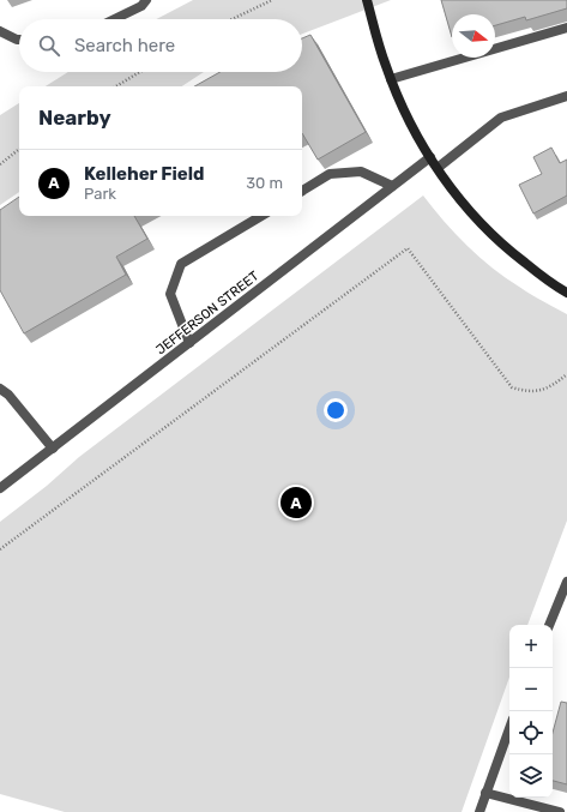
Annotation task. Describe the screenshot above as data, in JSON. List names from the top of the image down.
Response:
{
  "streets": {
    "street": ["JEFFERSON STREET"]
  },
  "north": "right",
  "page": {
    "search": "Search here",
    "heading": "Nearby",
    "list": [
      {
        "mark": "A",
        "name": "Kelleher Field",
        "note": "Park",
        "value": "30 m"
      }
    ],
    "pins": "A",
    "map_buttons": ["+", "−"]
  }
}
